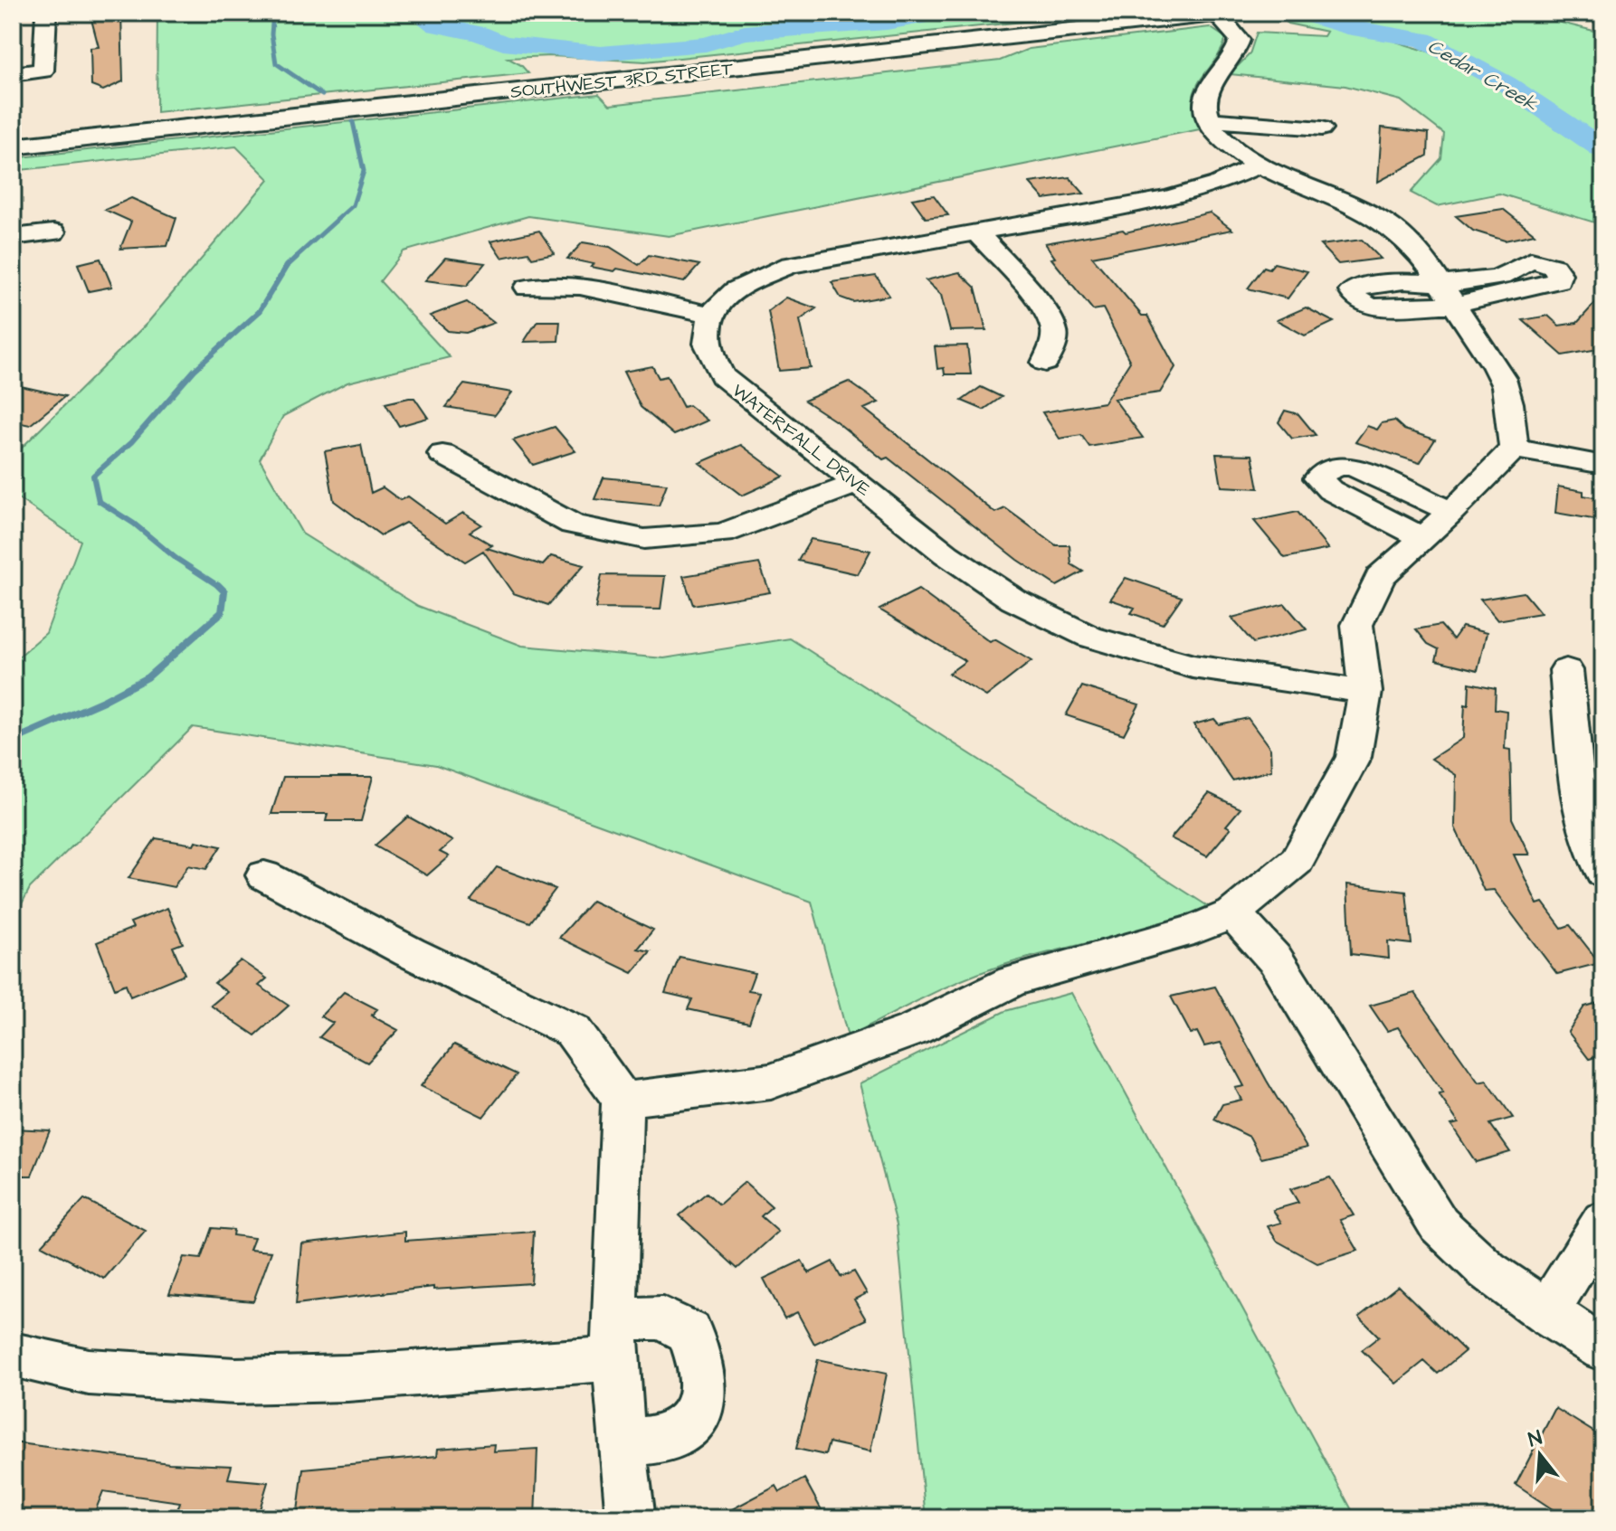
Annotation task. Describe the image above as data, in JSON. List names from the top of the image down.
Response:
{
  "streets": {
    "main road": ["SOUTHWEST 3RD STREET"],
    "street": ["WATERFALL DRIVE"]
  },
  "water": ["Cedar Creek"],
  "north": "top"
}
